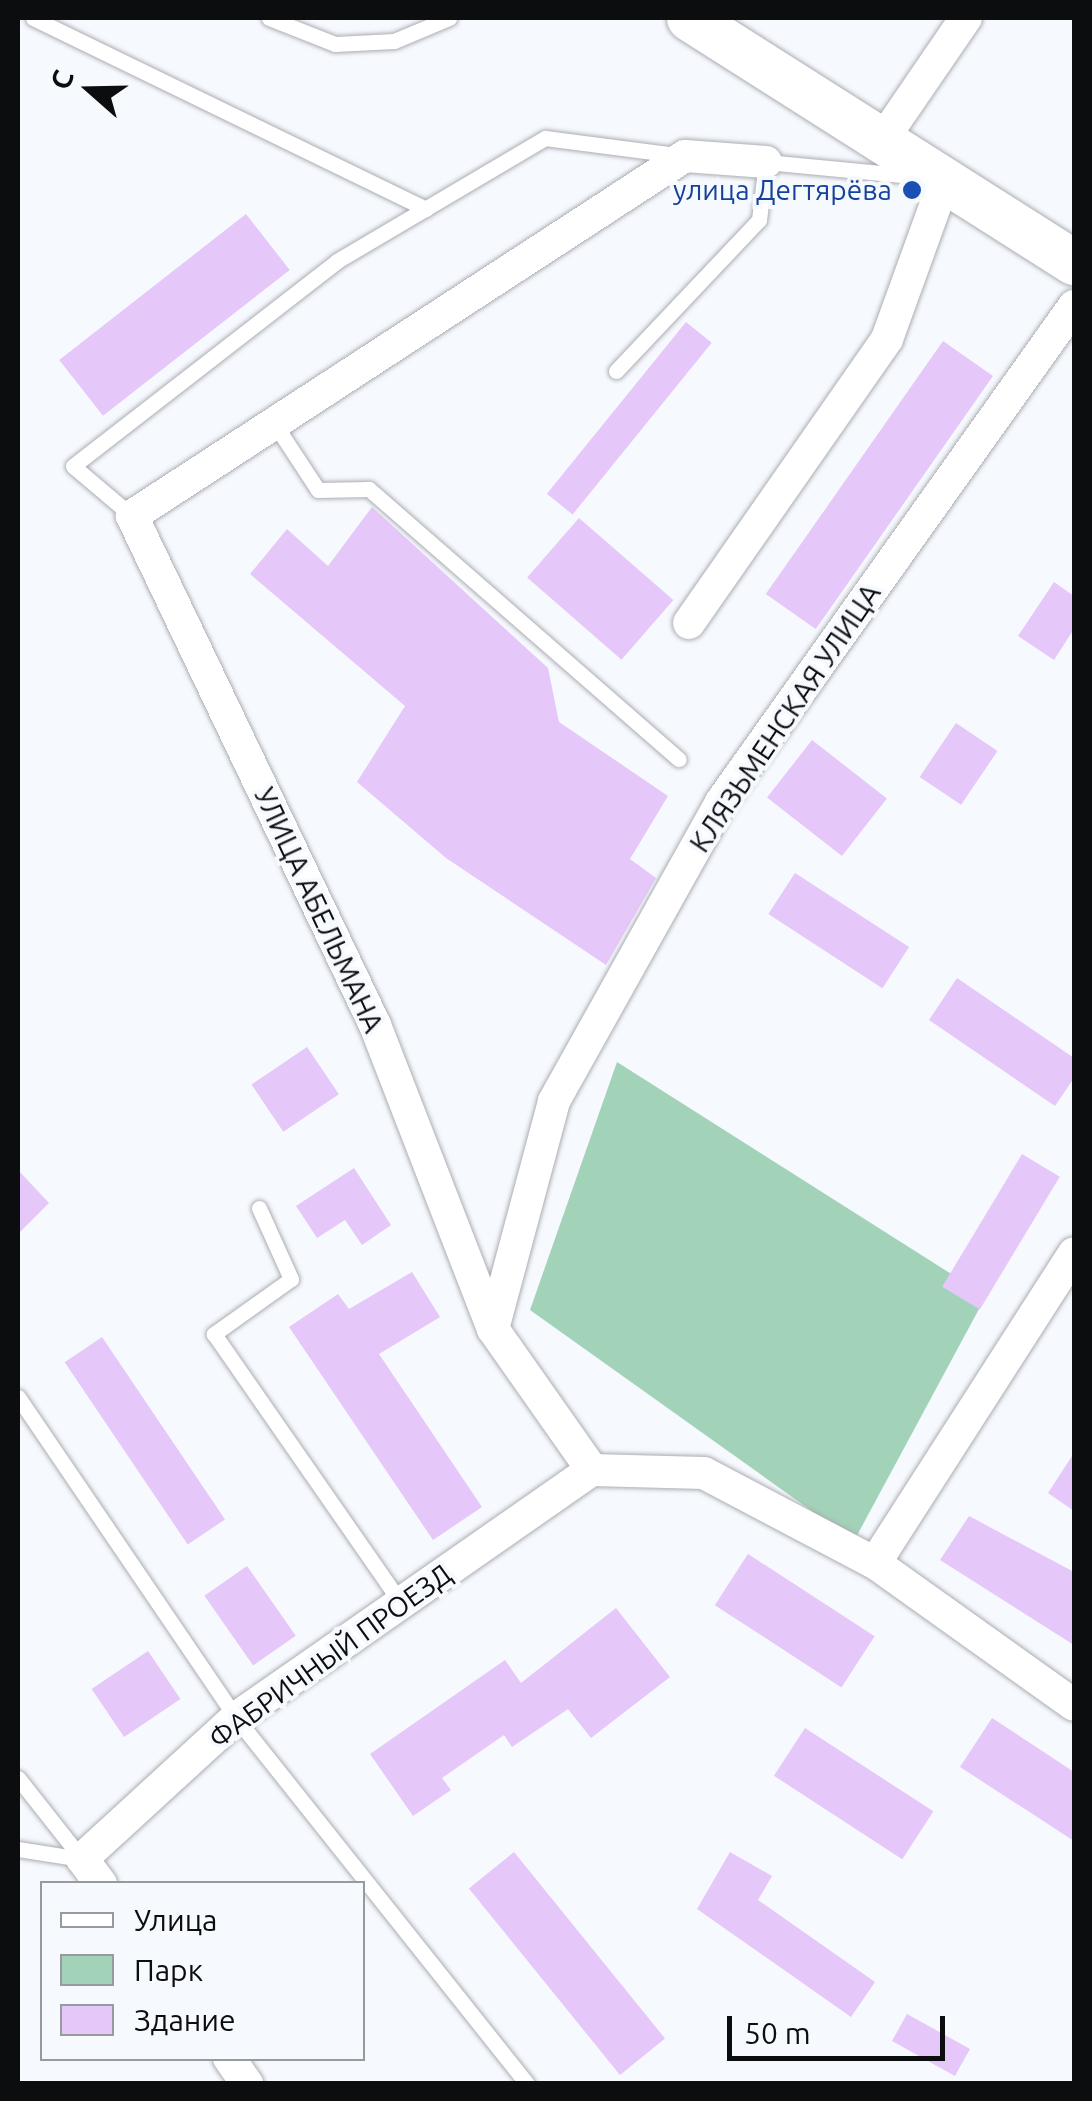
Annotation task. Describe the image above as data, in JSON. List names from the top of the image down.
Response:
{
  "streets": {
    "street": ["КЛЯЗЬМЕНСКАЯ УЛИЦА", "УЛИЦА АБЕЛЬМАНА", "ФАБРИЧНЫЙ ПРОЕЗД"]
  },
  "crossings": [
    ["КЛЯЗЬМЕНСКАЯ УЛИЦА", "УЛИЦА АБЕЛЬМАНА"],
    ["УЛИЦА АБЕЛЬМАНА", "ФАБРИЧНЫЙ ПРОЕЗД"]
  ],
  "places": ["улица Дегтярёва"],
  "legend": ["Улица", "Парк", "Здание"],
  "scale_bar": "50 m",
  "north": "left"
}
